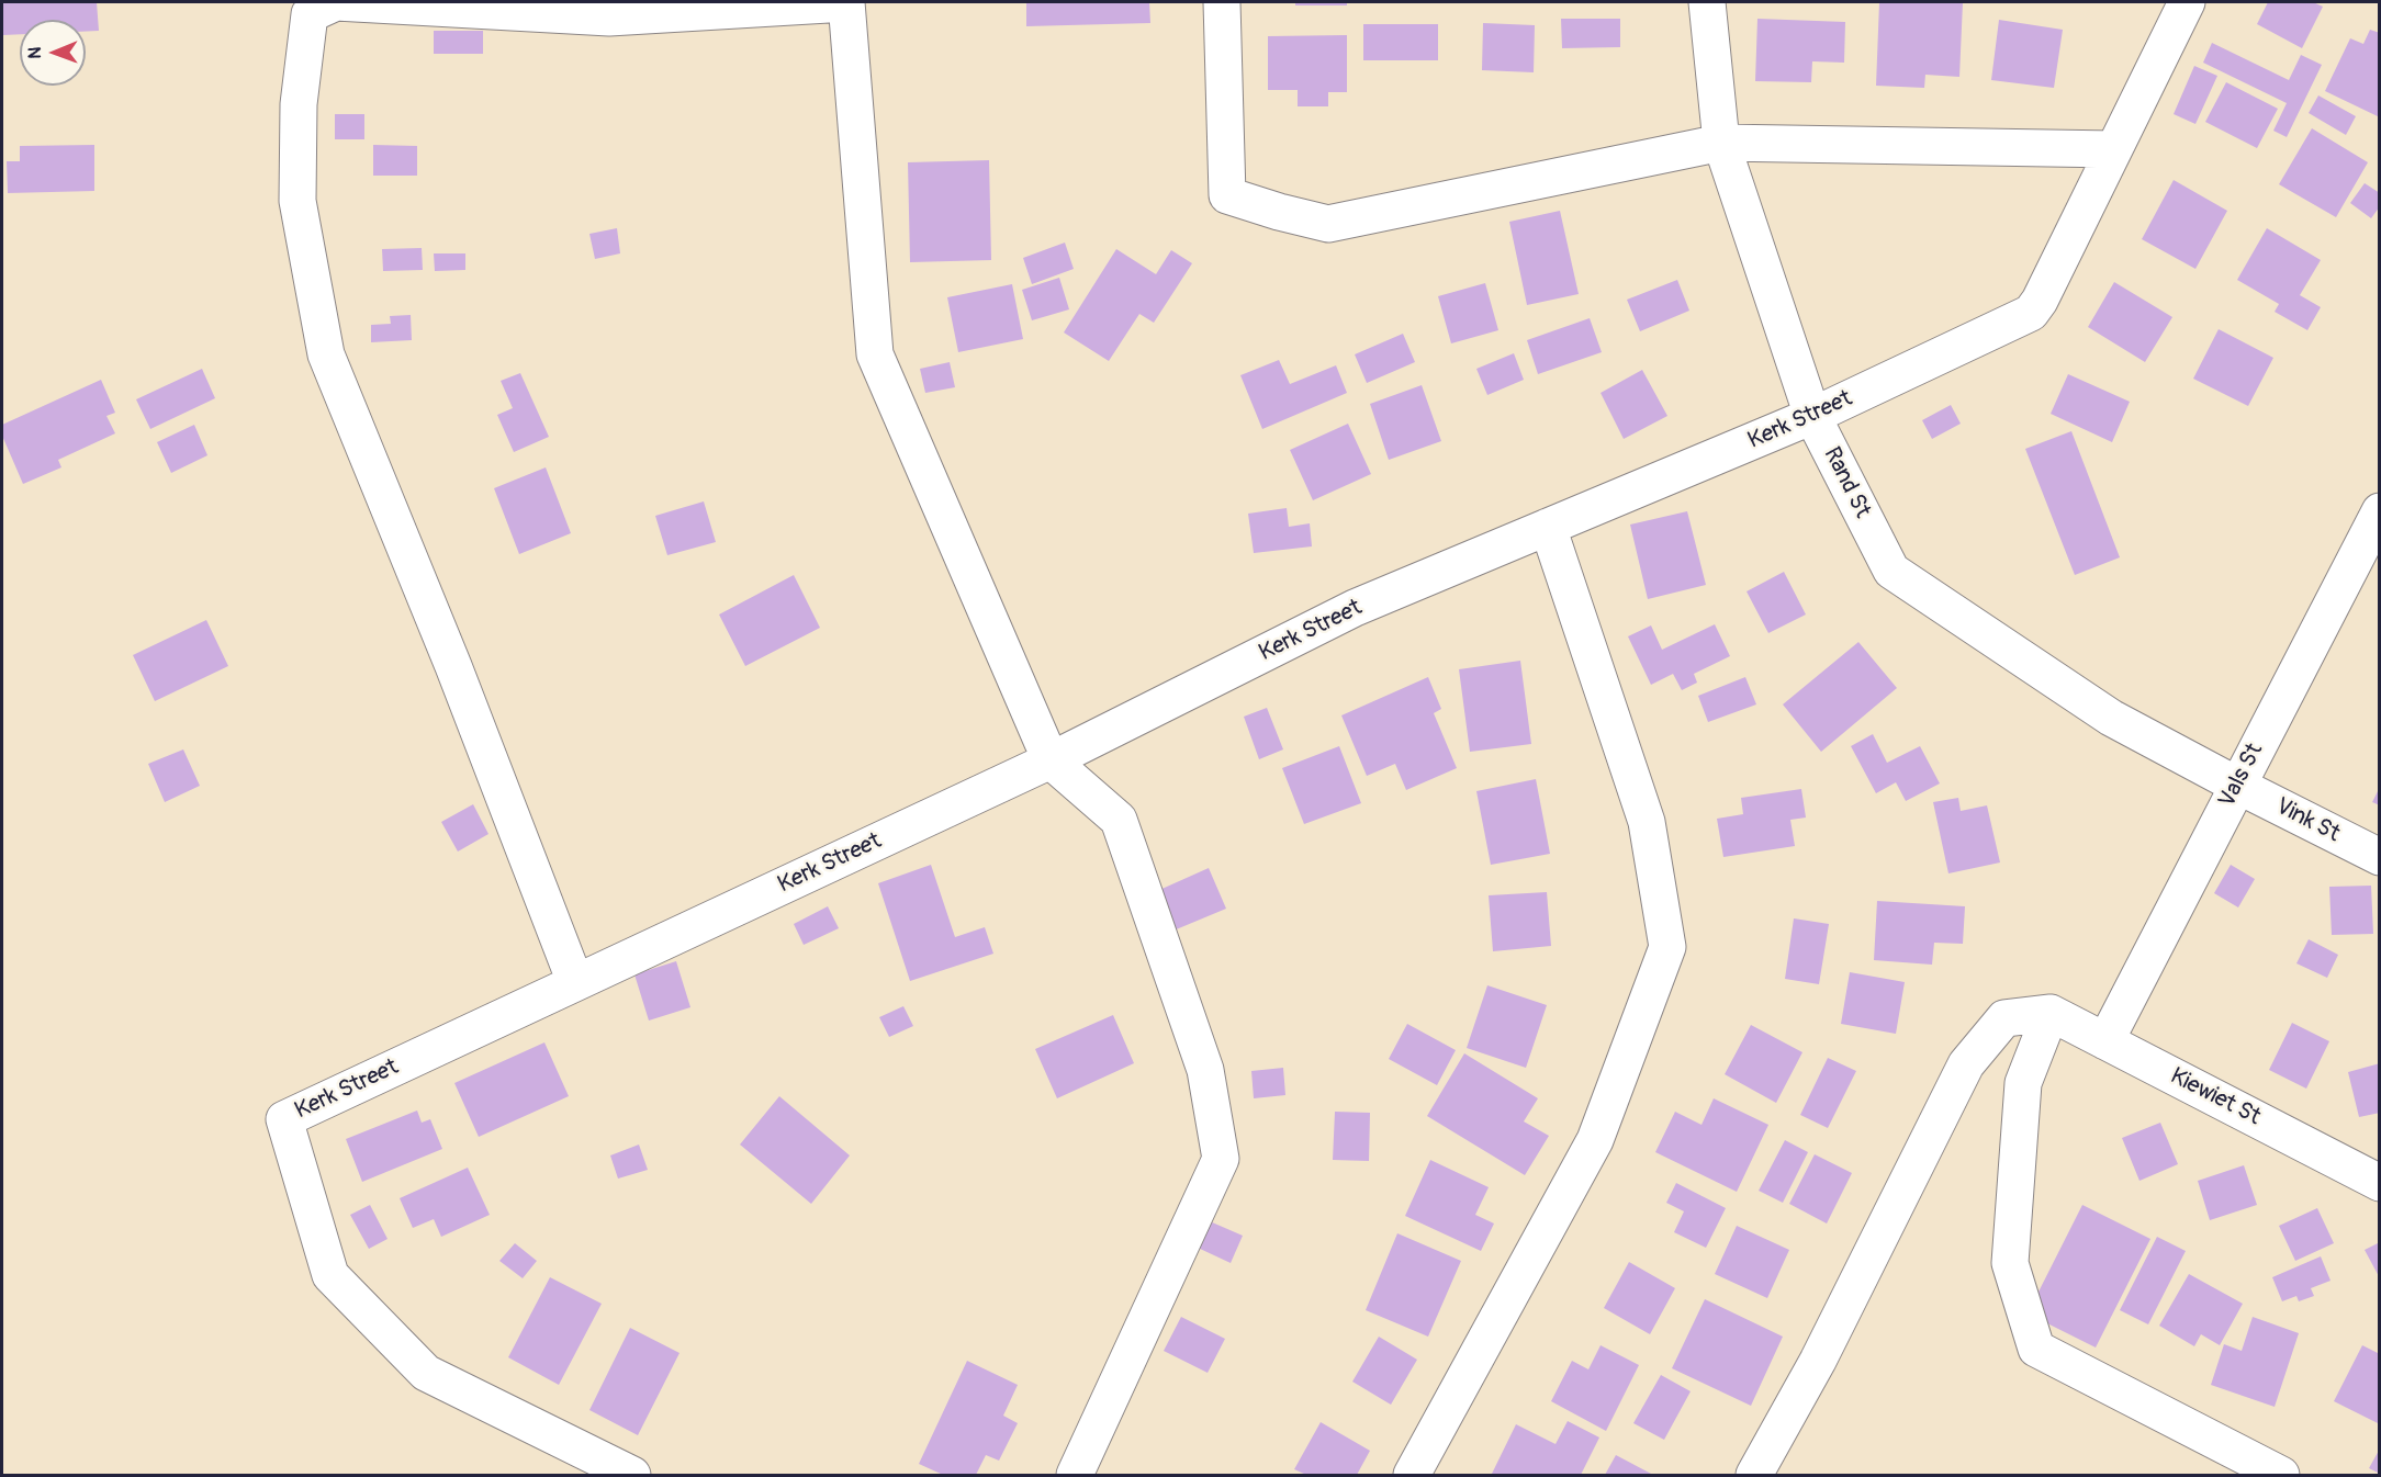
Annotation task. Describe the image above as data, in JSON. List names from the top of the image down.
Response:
{
  "streets": {
    "street": [
      "Kerk Street",
      "Rand St",
      "Vals St",
      "Vink St",
      "Kiewiet St"
    ]
  },
  "crossings": [
    ["Kerk Street", "Rand St"],
    ["Rand St", "Vals St"],
    ["Rand St", "Vink St"],
    ["Vals St", "Vink St"],
    ["Vals St", "Kiewiet St"]
  ],
  "north": "left"
}
